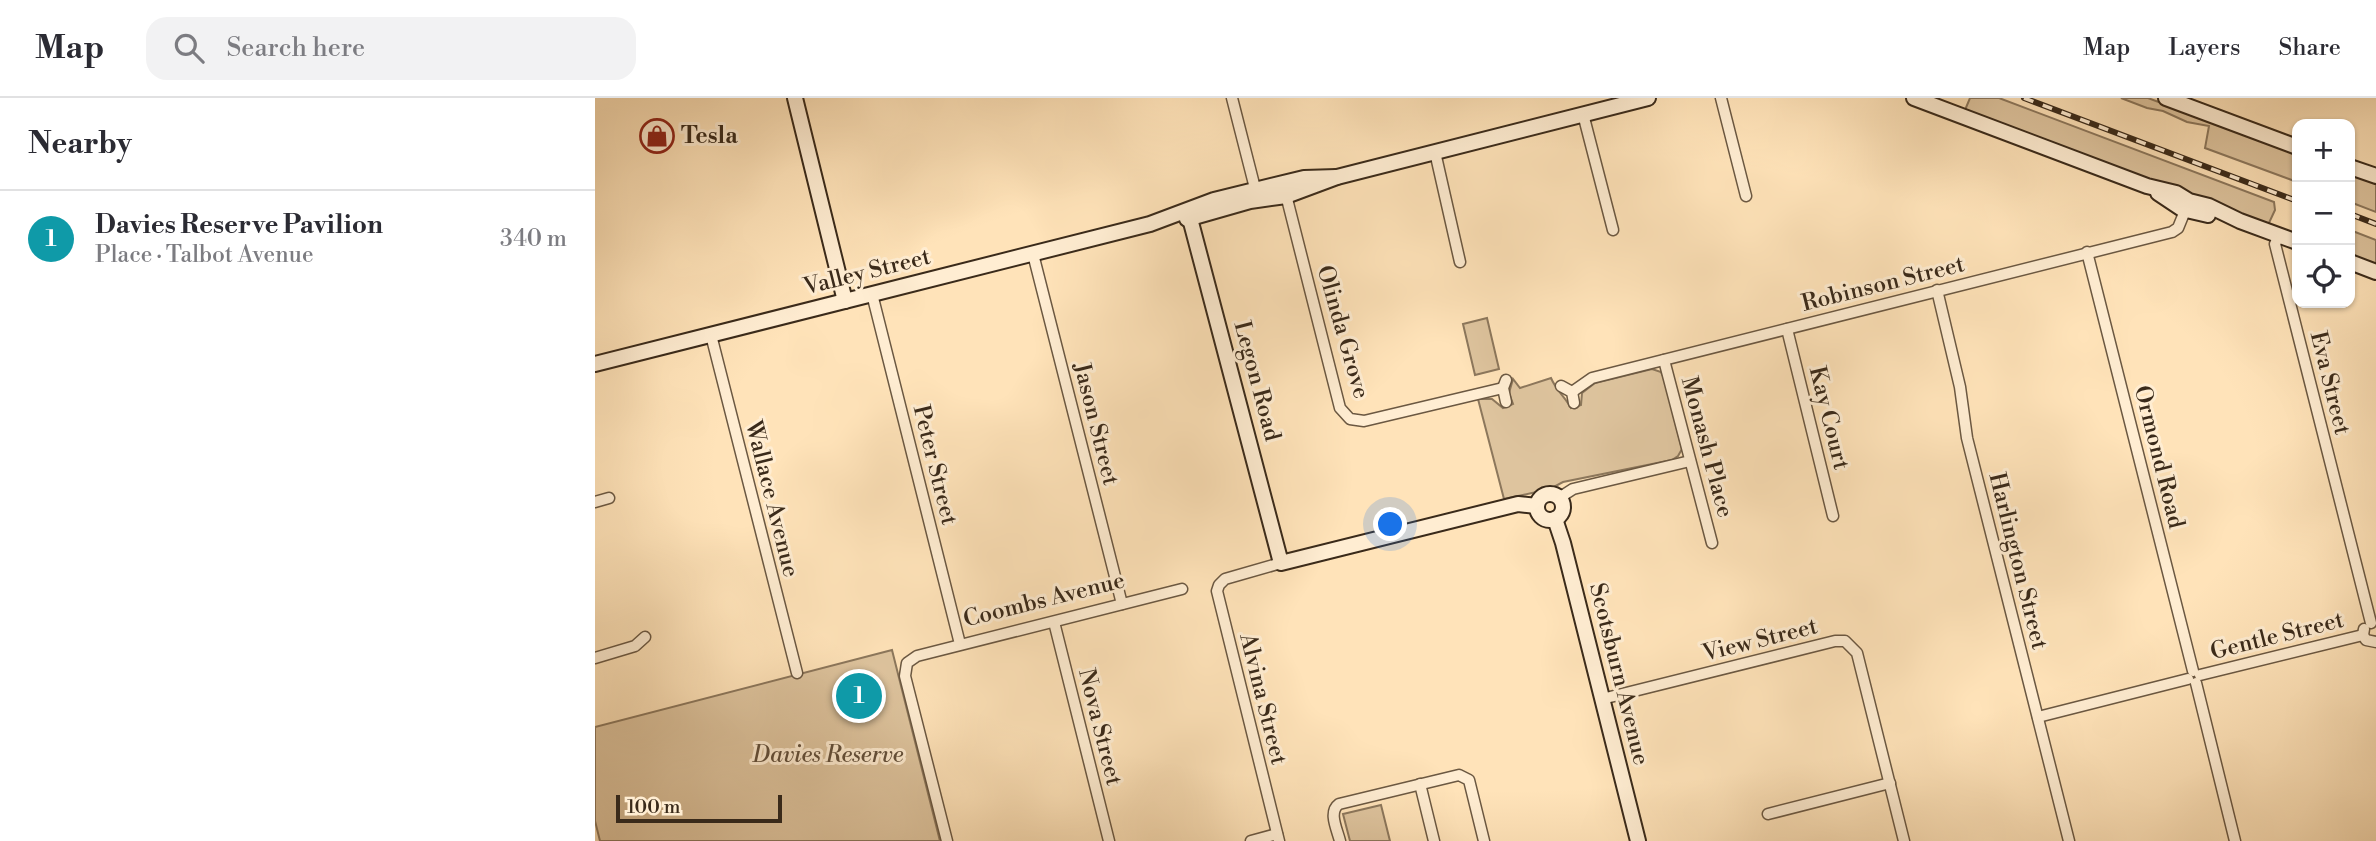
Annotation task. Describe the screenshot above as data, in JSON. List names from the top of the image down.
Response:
{
  "streets": {
    "street": [
      "Valley Street",
      "Robinson Street",
      "Olinda Grove",
      "Legon Road",
      "Eva Street",
      "Kay Court",
      "Jason Street",
      "Monash Place",
      "Ormond Road",
      "Peter Street",
      "Wallace Avenue",
      "Harlington Street",
      "Coombs Avenue",
      "Gentle Street",
      "View Street",
      "Scotsburn Avenue",
      "Alvina Street",
      "Nova Street"
    ]
  },
  "crossings": [
    ["Valley Street", "Olinda Grove"],
    ["Valley Street", "Legon Road"],
    ["Valley Street", "Jason Street"],
    ["Valley Street", "Peter Street"],
    ["Valley Street", "Wallace Avenue"],
    ["Robinson Street", "Kay Court"],
    ["Robinson Street", "Monash Place"],
    ["Robinson Street", "Ormond Road"],
    ["Robinson Street", "Harlington Street"],
    ["Legon Road", "Alvina Street"],
    ["Jason Street", "Coombs Avenue"],
    ["Ormond Road", "Gentle Street"],
    ["Peter Street", "Coombs Avenue"],
    ["Harlington Street", "Gentle Street"],
    ["Coombs Avenue", "Nova Street"],
    ["View Street", "Scotsburn Avenue"]
  ],
  "parks": ["Davies Reserve"],
  "places": {
    "shop": ["Tesla"]
  },
  "scale_bar": "100 m",
  "page": {
    "header": "Map",
    "search": "Search here",
    "nav": ["Map", "Layers", "Share"],
    "heading": "Nearby",
    "map_buttons": ["+", "−"],
    "list": [
      {
        "mark": "1",
        "name": "Davies Reserve Pavilion",
        "note": "Place · Talbot Avenue",
        "value": "340 m"
      }
    ],
    "pins": "1",
    "scale": "100 m"
  }
}
